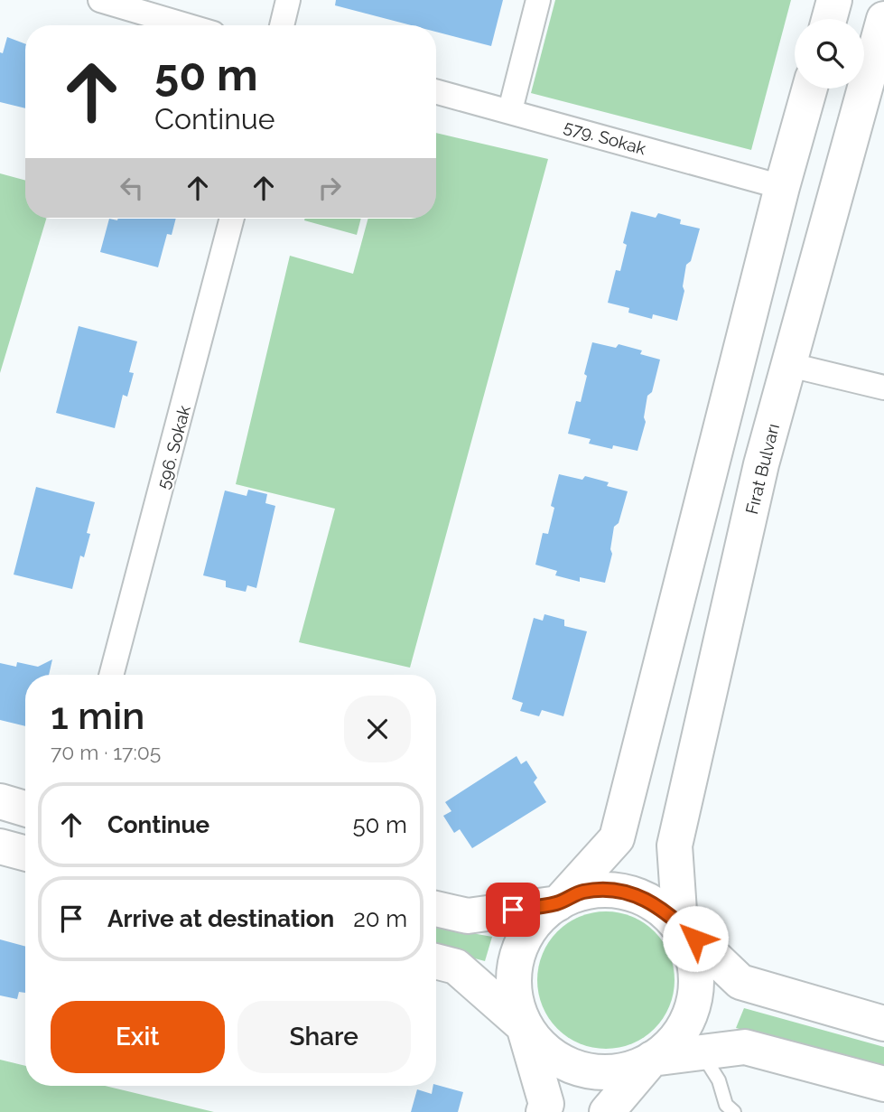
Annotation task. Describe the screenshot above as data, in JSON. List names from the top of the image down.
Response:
{
  "streets": {
    "main road": ["Fırat Bulvarı"],
    "street": ["579. Sokak", "596. Sokak"]
  },
  "page": {
    "turn": ["50 m", "Continue"],
    "heading": ["1 min", "70 m · 17:05"],
    "list": [
      {
        "name": "Continue",
        "value": "50 m"
      },
      {
        "name": "Arrive at destination",
        "value": "20 m"
      }
    ],
    "buttons": ["Exit", "Share"]
  }
}
